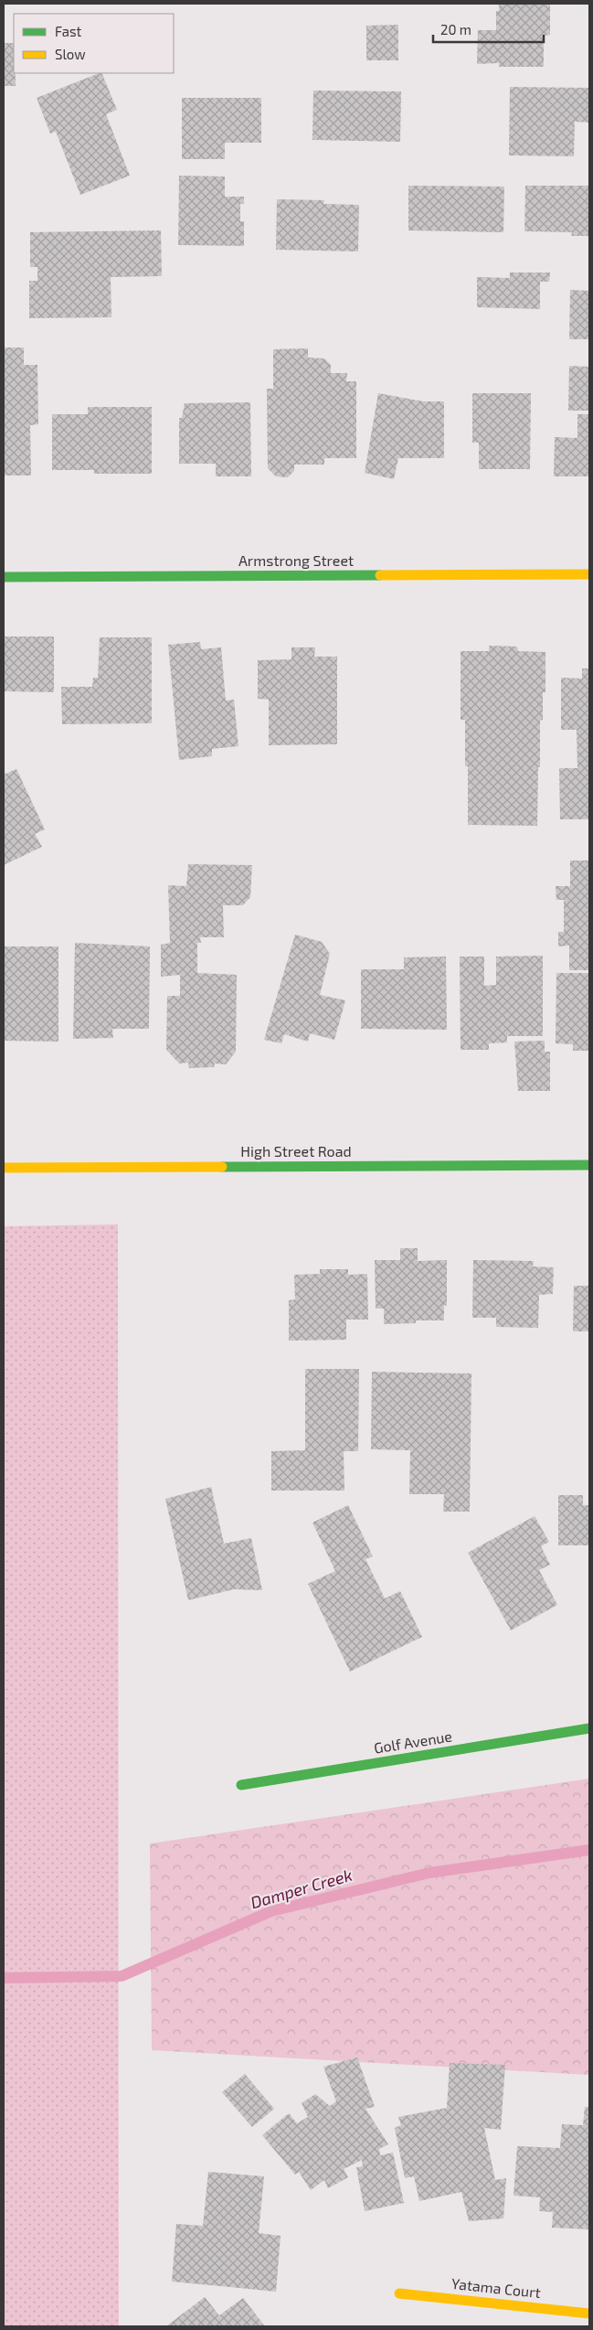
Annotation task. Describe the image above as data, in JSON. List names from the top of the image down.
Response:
{
  "streets": {
    "street": [
      "Armstrong Street",
      "High Street Road",
      "Golf Avenue",
      "Yatama Court"
    ]
  },
  "water": ["Damper Creek"],
  "legend": ["Fast", "Slow"],
  "scale_bar": "20 m"
}
